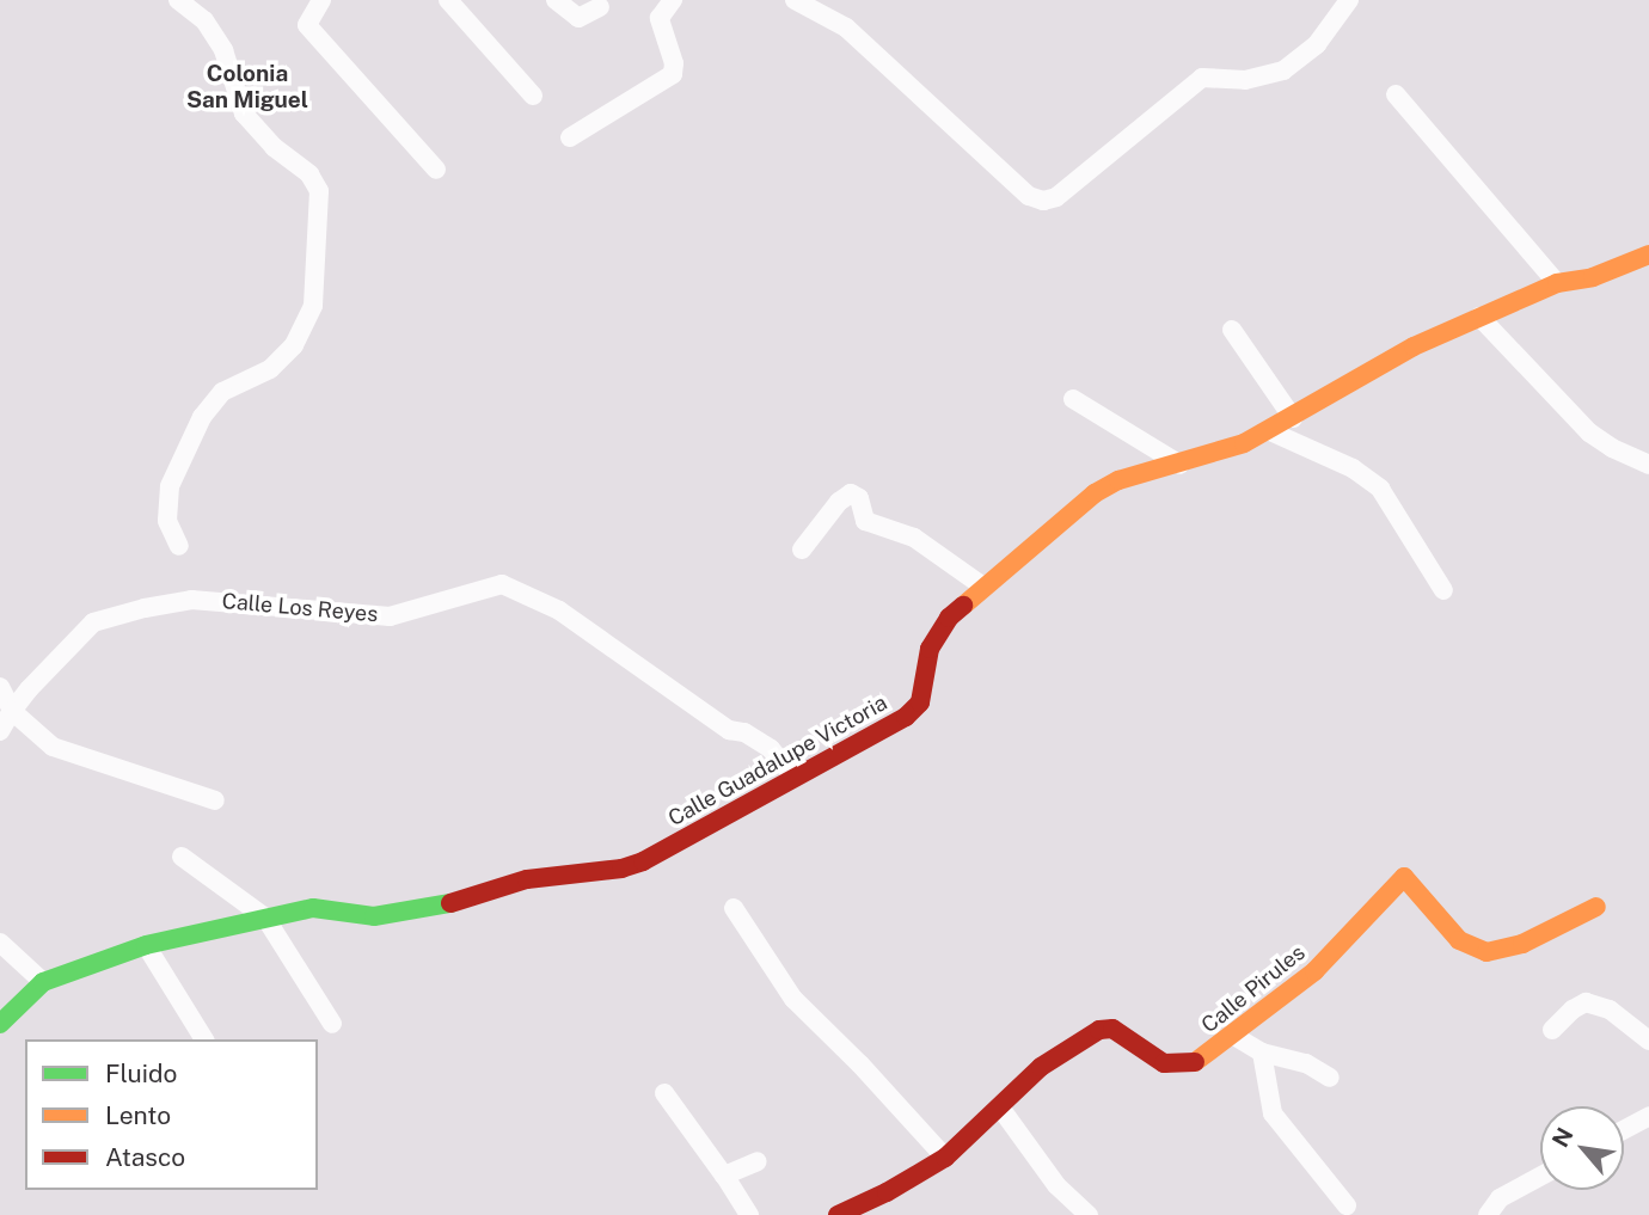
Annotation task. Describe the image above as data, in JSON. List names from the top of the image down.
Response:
{
  "streets": {
    "street": ["Calle Los Reyes", "Calle Guadalupe Victoria", "Calle Pirules"]
  },
  "crossings": [
    ["Calle Los Reyes", "Calle Guadalupe Victoria"]
  ],
  "districts": ["Colonia San Miguel"],
  "legend": ["Fluido", "Lento", "Atasco"],
  "north": "top left"
}
